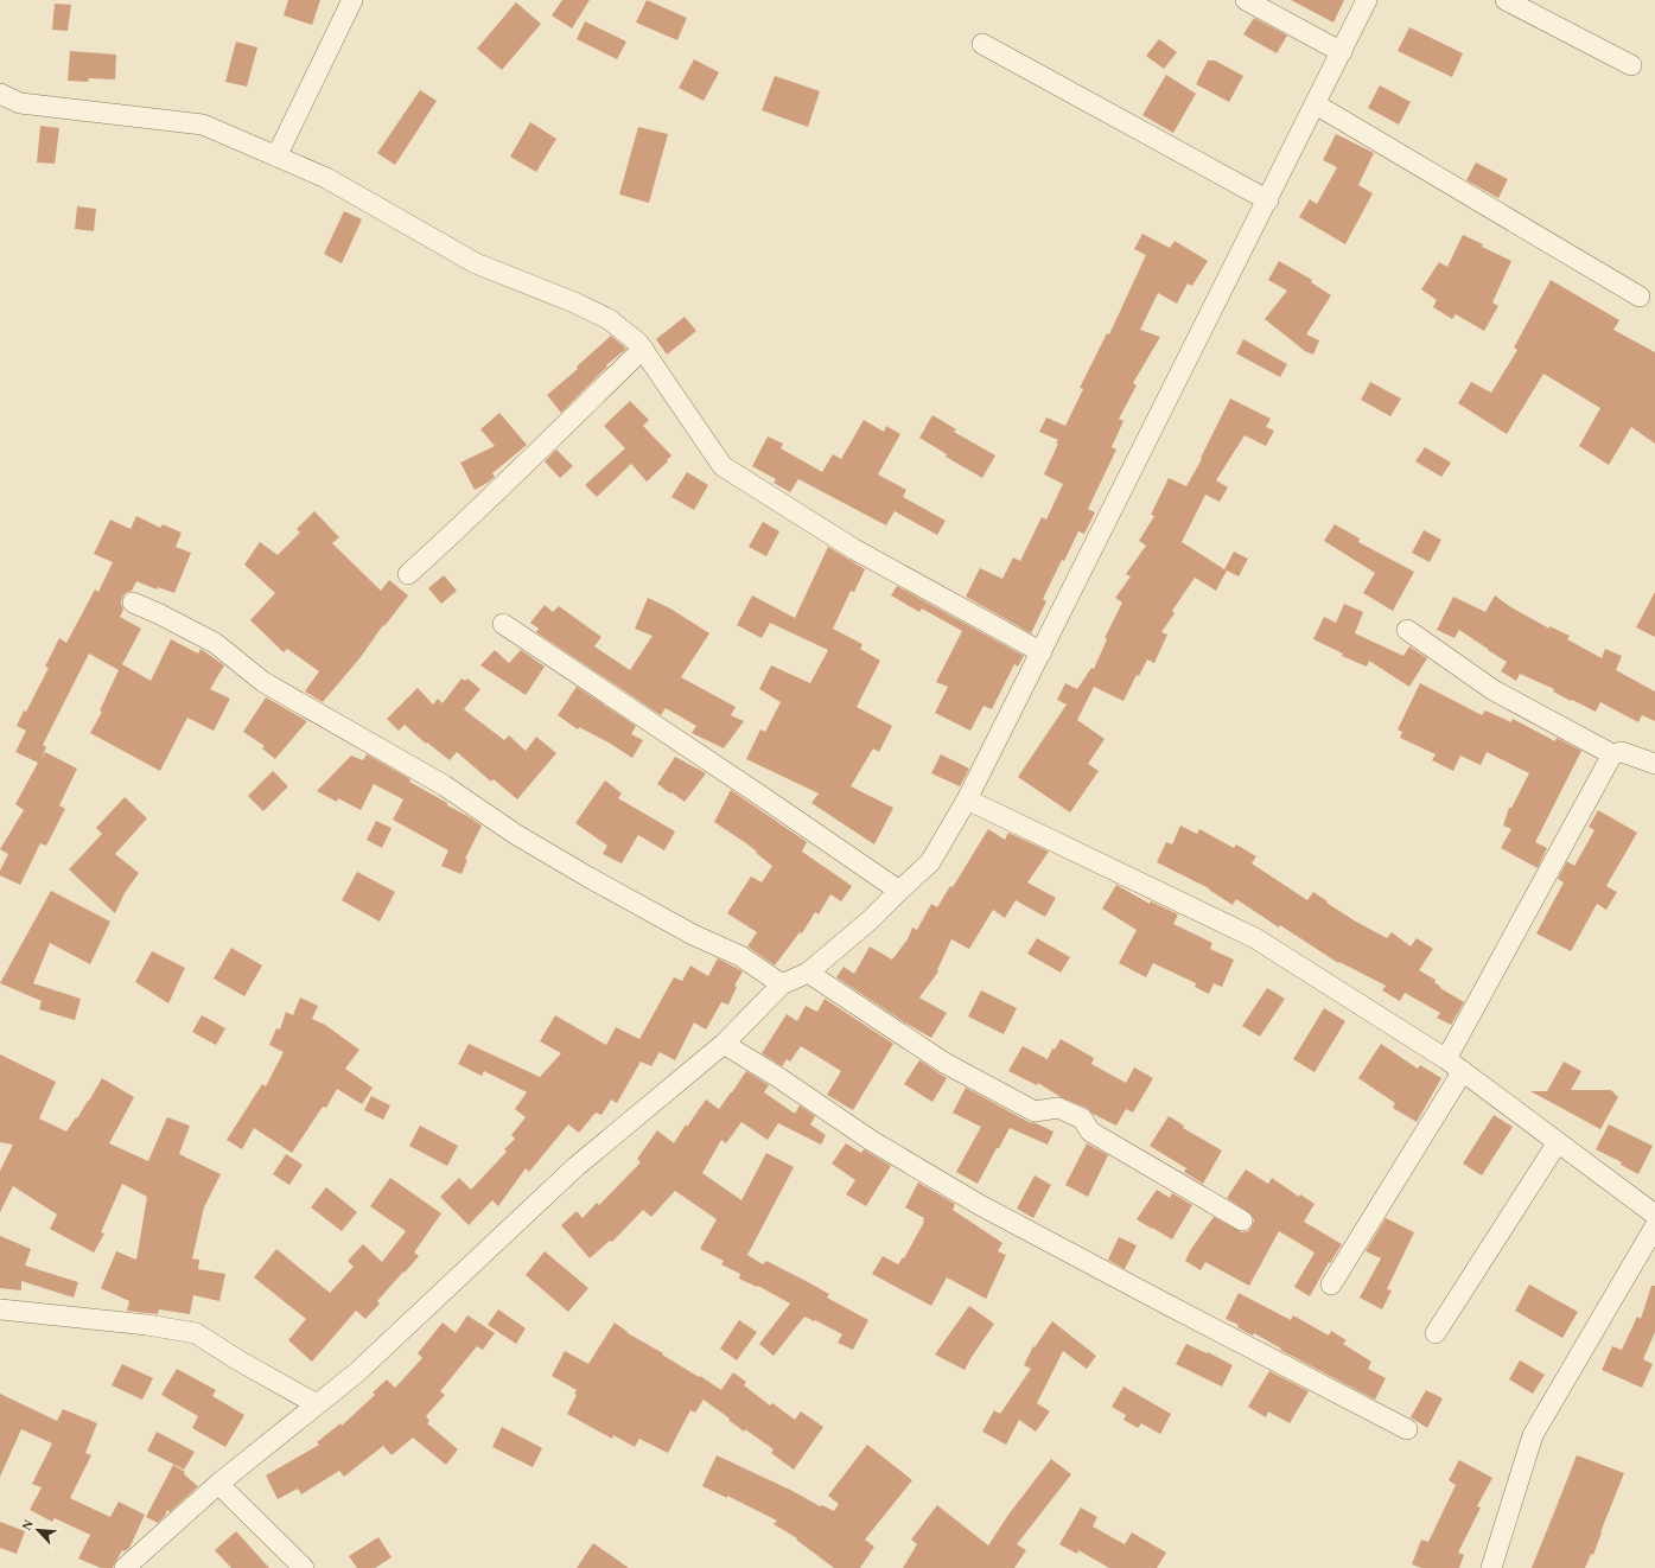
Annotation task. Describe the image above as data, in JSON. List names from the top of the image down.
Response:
{
  "north": "top left"
}
